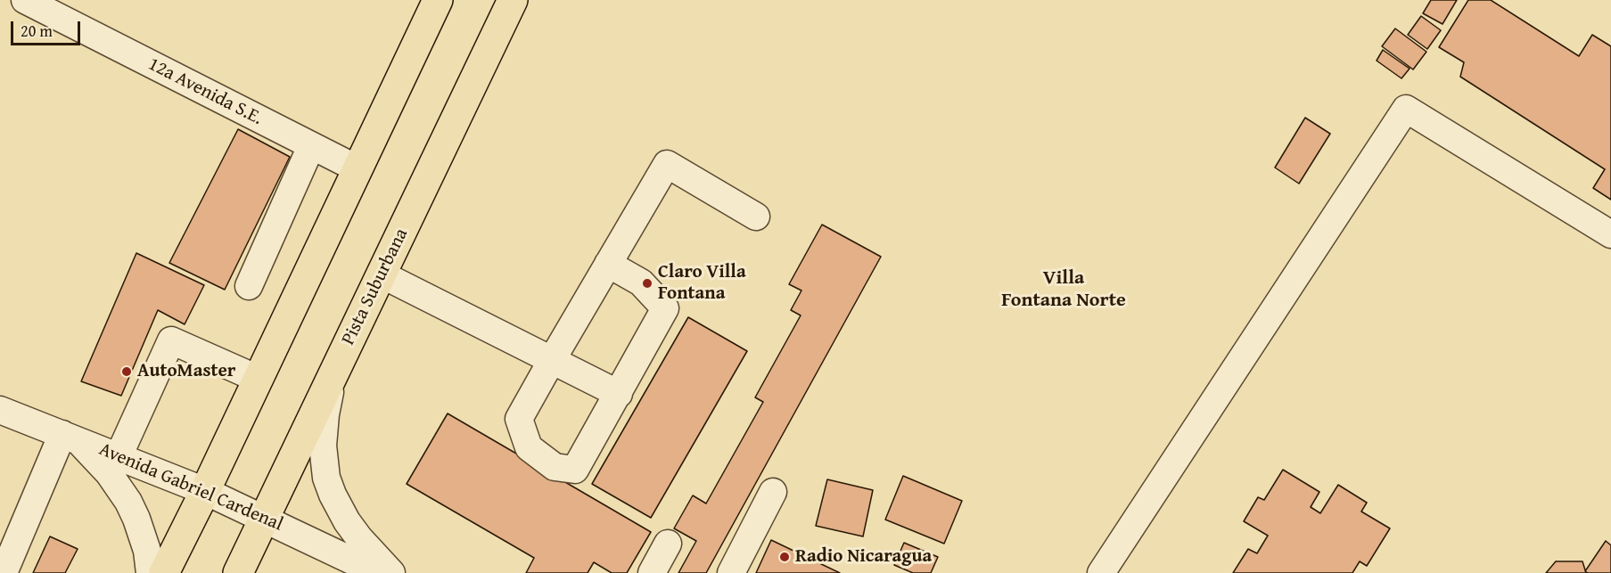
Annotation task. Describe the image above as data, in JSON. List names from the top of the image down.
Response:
{
  "streets": {
    "main road": ["Pista Suburbana"],
    "street": ["12a Avenida S.E.", "Avenida Gabriel Cardenal"]
  },
  "crossings": [
    ["Pista Suburbana", "Avenida Gabriel Cardenal"]
  ],
  "districts": ["Villa Fontana Norte"],
  "places": ["Claro Villa Fontana", "AutoMaster", "Radio Nicaragua"],
  "scale_bar": "20 m"
}
